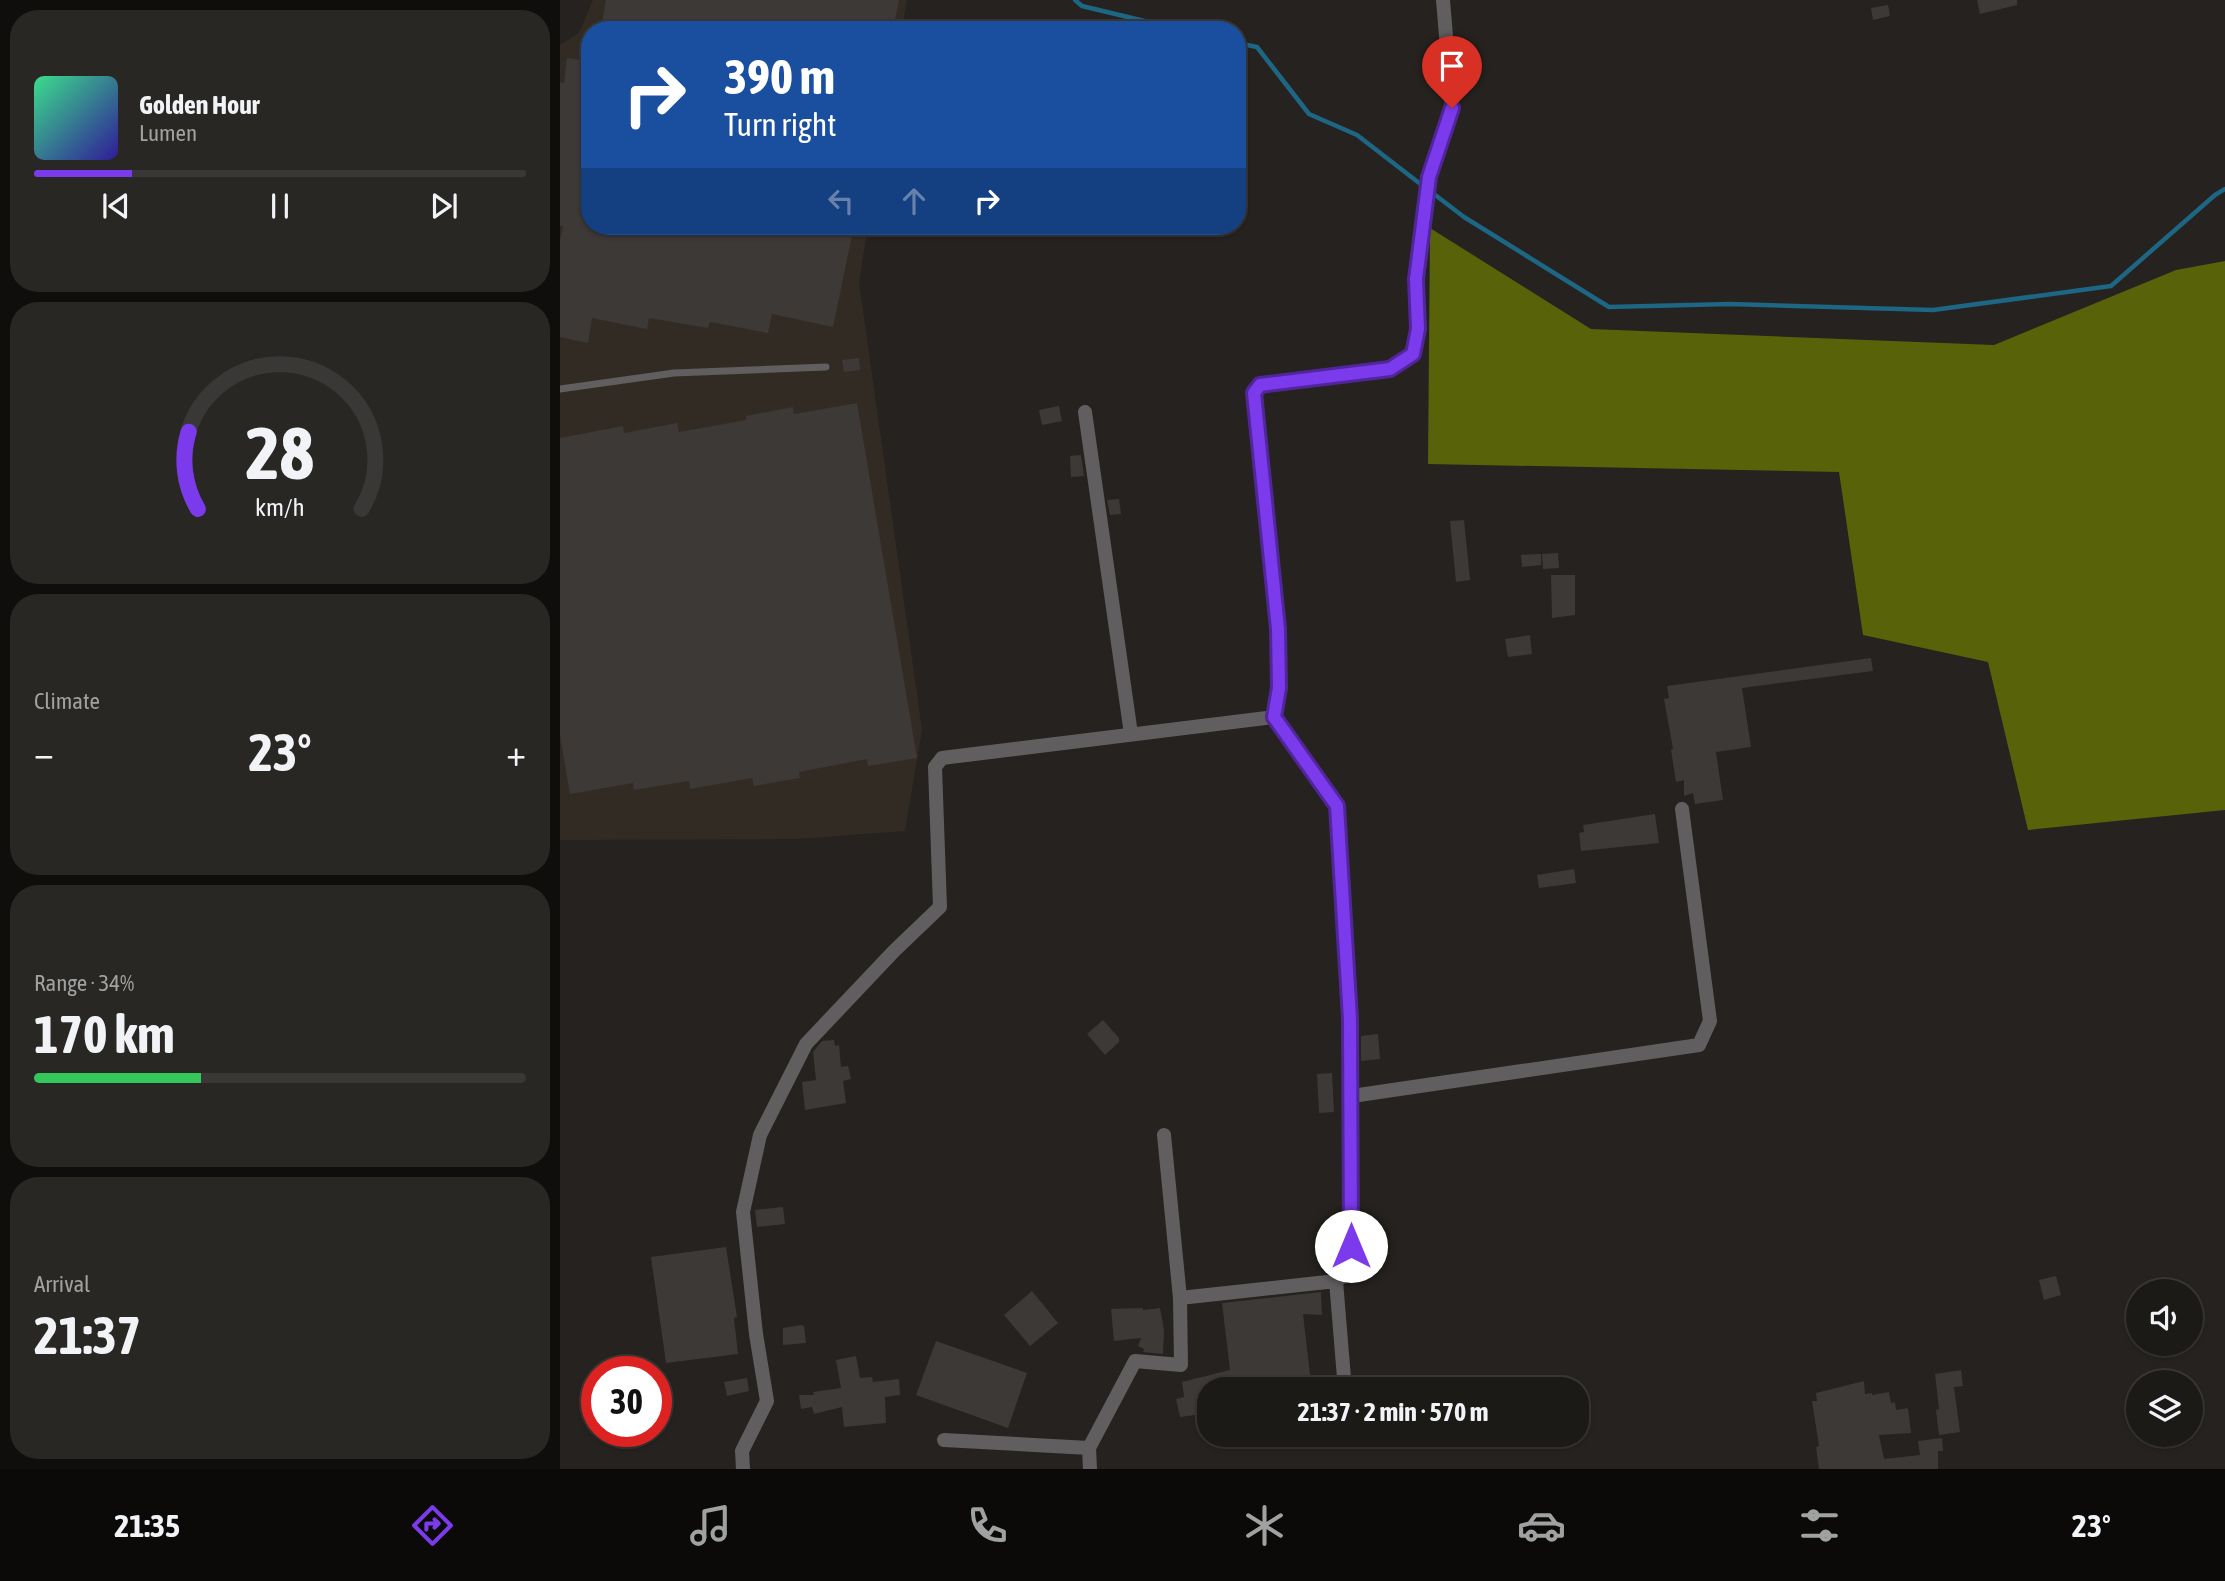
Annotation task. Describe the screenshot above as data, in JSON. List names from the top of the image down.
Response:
{
  "page": {
    "turn": ["390 m", "Turn right"],
    "song": ["Golden Hour", "Lumen"],
    "tile": [
      "Climate",
      ["Range · 34%", "170 km"],
      ["Arrival", "21:37"]
    ],
    "heat": ["−", "23°", "+"],
    "limit": "30",
    "trip": "21:37 · 2 min · 570 m",
    "tabs": ["21:35", "23°"],
    "gauge": ["28", "km/h"]
  }
}
